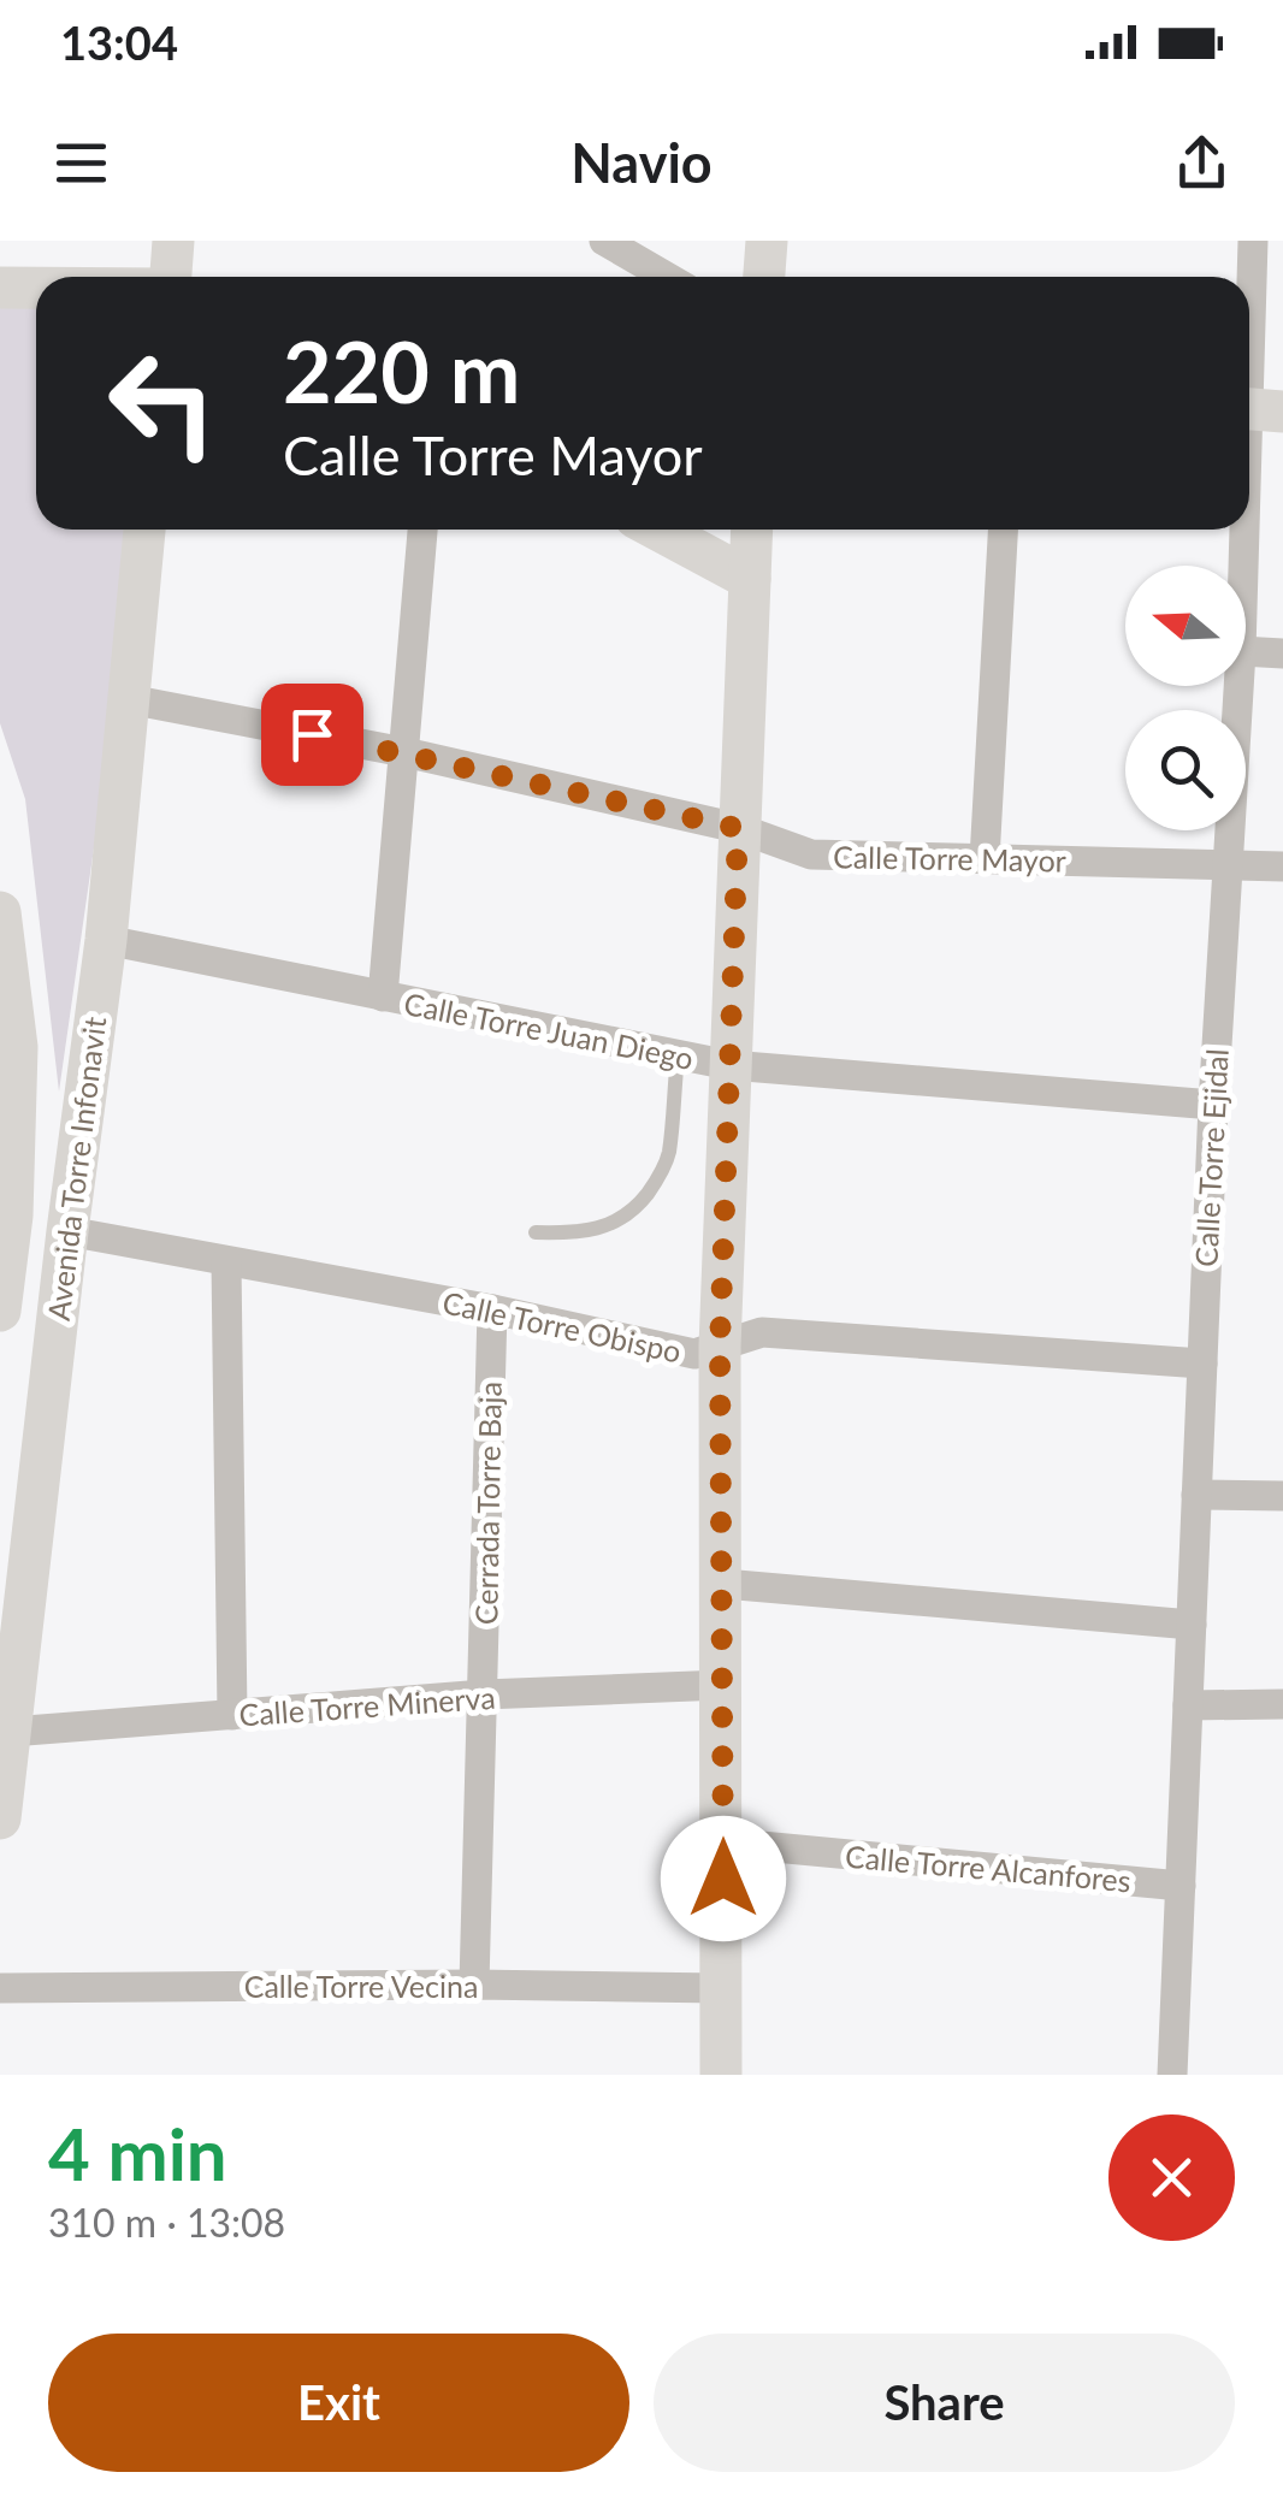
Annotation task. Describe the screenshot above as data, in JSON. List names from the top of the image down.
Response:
{
  "streets": {
    "street": [
      "Calle Torre Mayor",
      "Calle Torre Juan Diego",
      "Calle Torre Ejidal",
      "Avenida Torre Infonavit",
      "Calle Torre Obispo",
      "Cerrada Torre Baja",
      "Calle Torre Minerva",
      "Calle Torre Alcanfores",
      "Calle Torre Vecina"
    ]
  },
  "crossings": [
    ["Calle Torre Mayor", "Calle Torre Ejidal"],
    ["Calle Torre Mayor", "Avenida Torre Infonavit"],
    ["Calle Torre Juan Diego", "Calle Torre Ejidal"],
    ["Calle Torre Juan Diego", "Avenida Torre Infonavit"],
    ["Calle Torre Ejidal", "Calle Torre Obispo"],
    ["Calle Torre Ejidal", "Calle Torre Alcanfores"],
    ["Avenida Torre Infonavit", "Calle Torre Obispo"],
    ["Avenida Torre Infonavit", "Calle Torre Minerva"],
    ["Calle Torre Obispo", "Cerrada Torre Baja"],
    ["Cerrada Torre Baja", "Calle Torre Minerva"],
    ["Cerrada Torre Baja", "Calle Torre Vecina"]
  ],
  "north": "left",
  "page": {
    "status": "13:04",
    "header": "Navio",
    "turn": ["220 m", "Calle Torre Mayor"],
    "heading": ["4 min", "310 m · 13:08"],
    "buttons": ["Exit", "Share"]
  }
}
